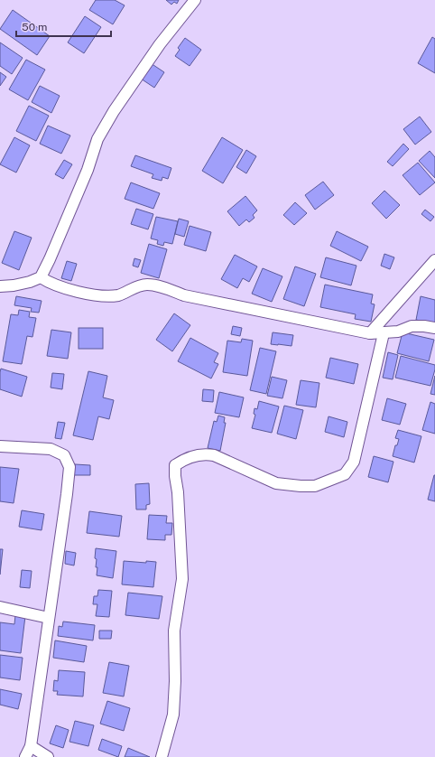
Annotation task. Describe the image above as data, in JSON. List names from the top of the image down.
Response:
{
  "scale_bar": "50 m"
}
